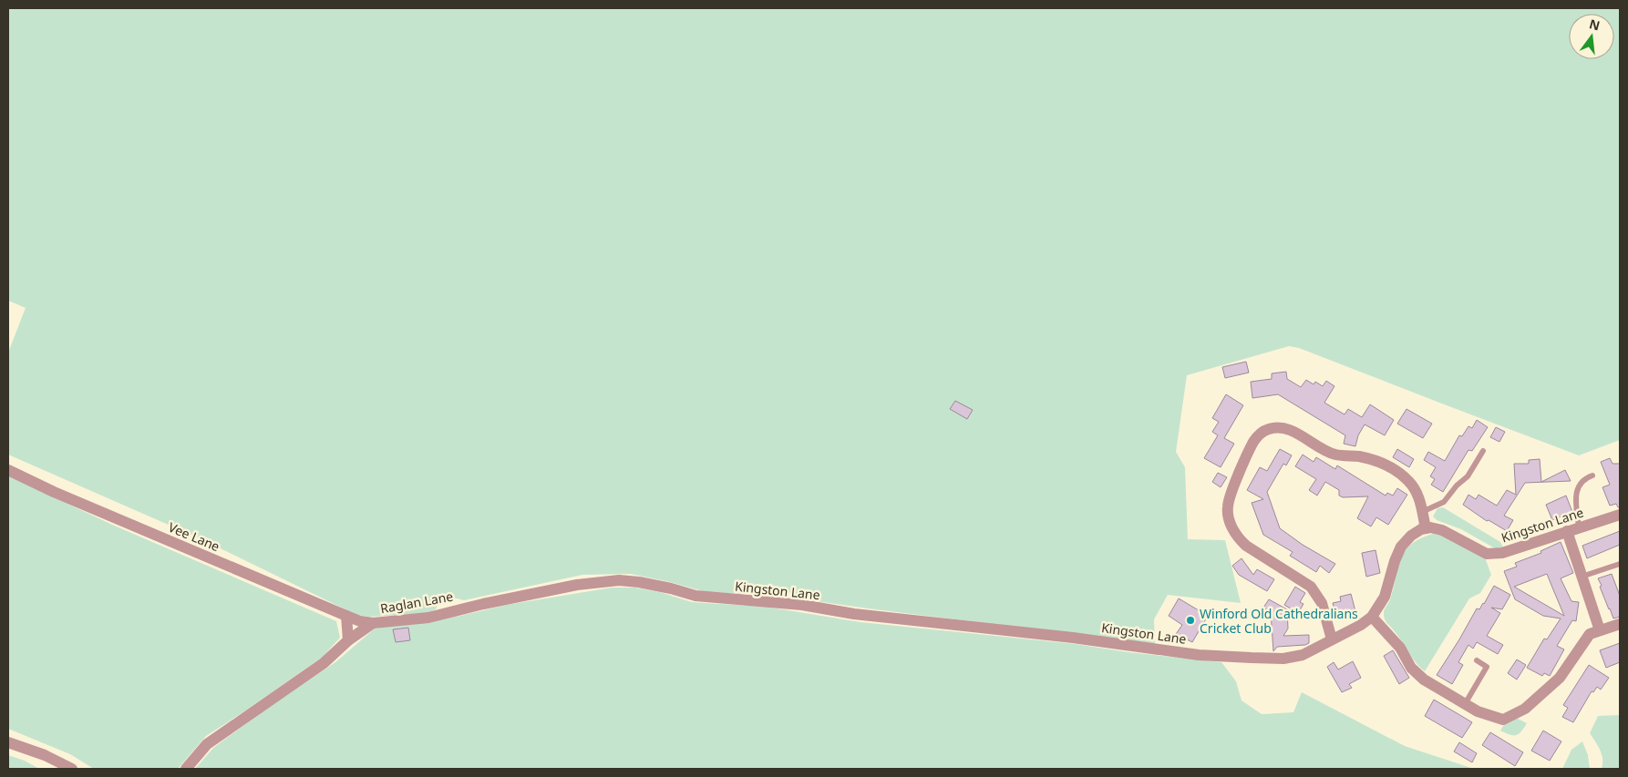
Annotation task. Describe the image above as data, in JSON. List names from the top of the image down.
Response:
{
  "streets": {
    "street": ["Kingston Lane", "Vee Lane", "Raglan Lane"]
  },
  "crossings": [
    ["Kingston Lane", "Raglan Lane"],
    ["Vee Lane", "Raglan Lane"]
  ],
  "places": ["Winford Old Cathedralians Cricket Club"],
  "north": "top"
}
